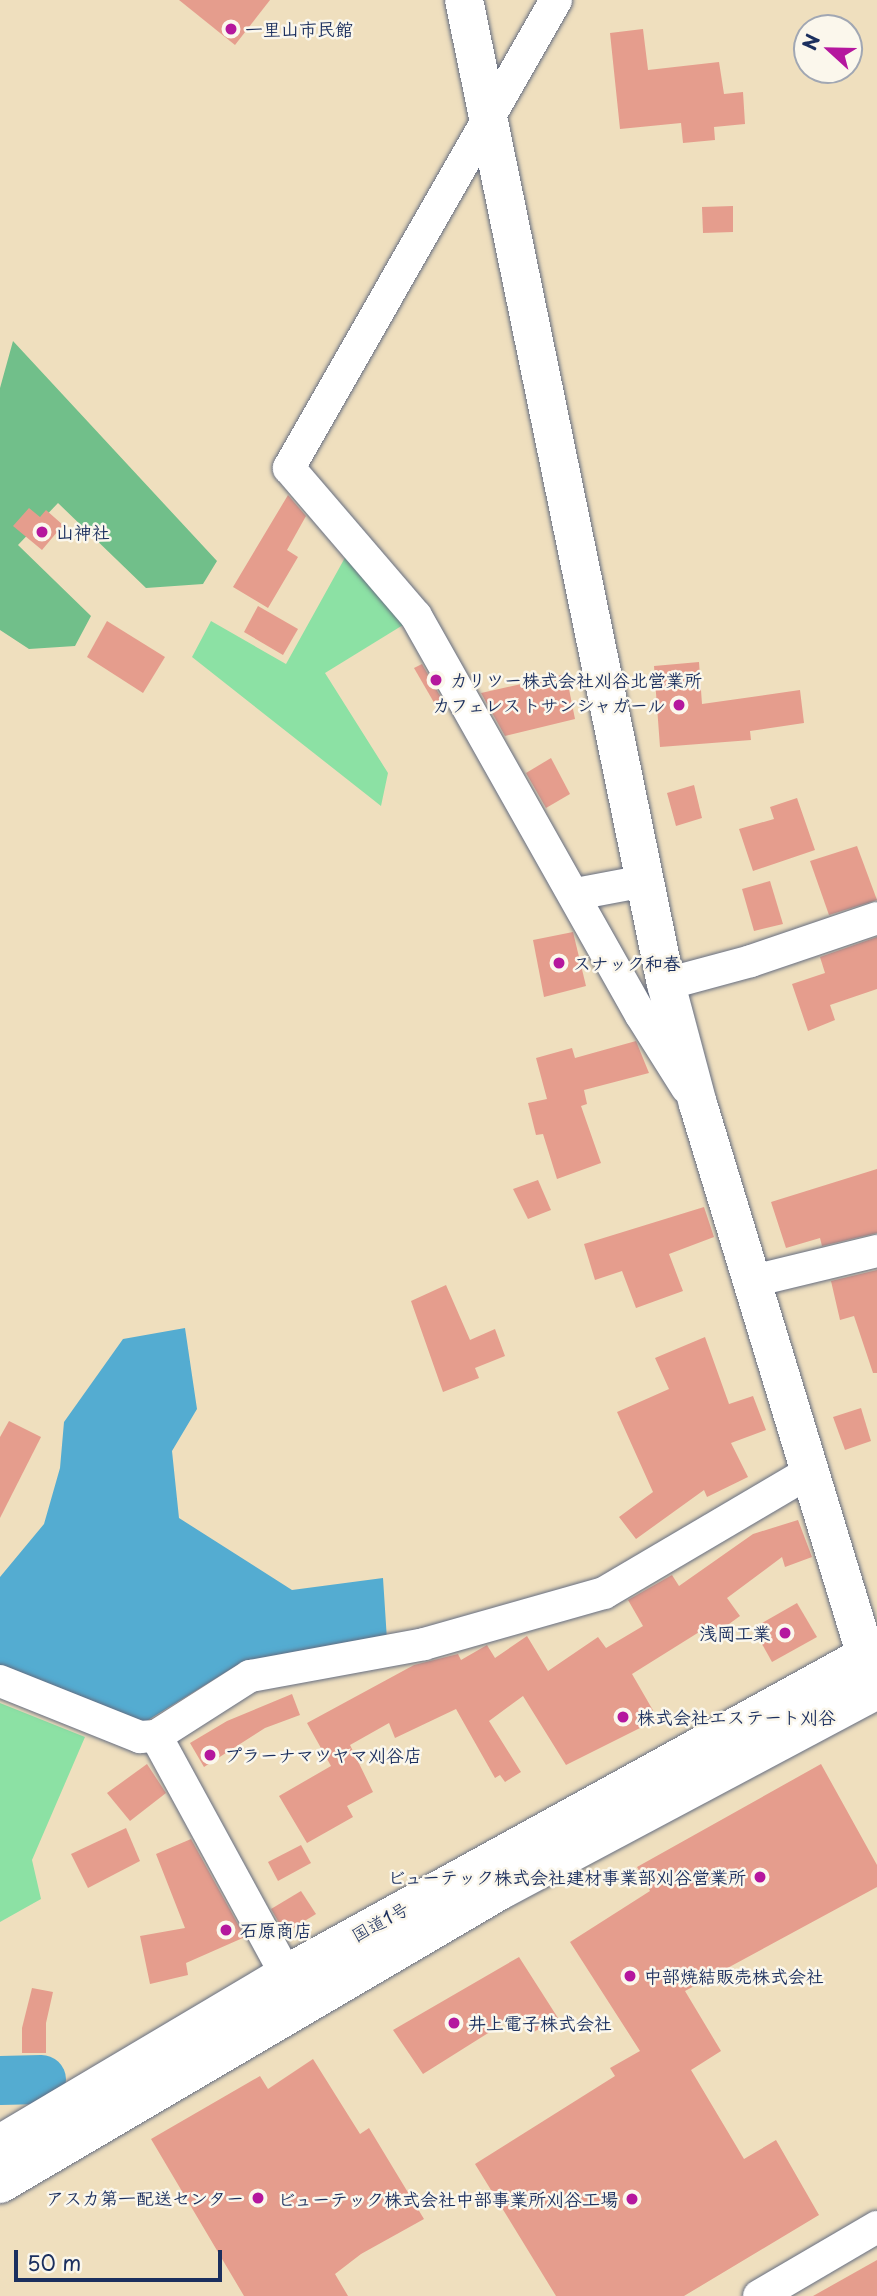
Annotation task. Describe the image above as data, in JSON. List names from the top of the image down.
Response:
{
  "streets": {
    "main road": ["国道1号"]
  },
  "places": [
    "一里山市民館",
    "山神社",
    "カリツー株式会社刈谷北営業所",
    "カフェレストサンシャガール",
    "スナック和春",
    "浅岡工業",
    "株式会社エステート刈谷",
    "プラーナマツヤマ刈谷店",
    "ビューテック株式会社建材事業部刈谷営業所",
    "石原商店",
    "中部焼結販売株式会社",
    "井上電子株式会社",
    "アスカ第一配送センター",
    "ビューテック株式会社中部事業所刈谷工場"
  ],
  "scale_bar": "50 m",
  "north": "left"
}
